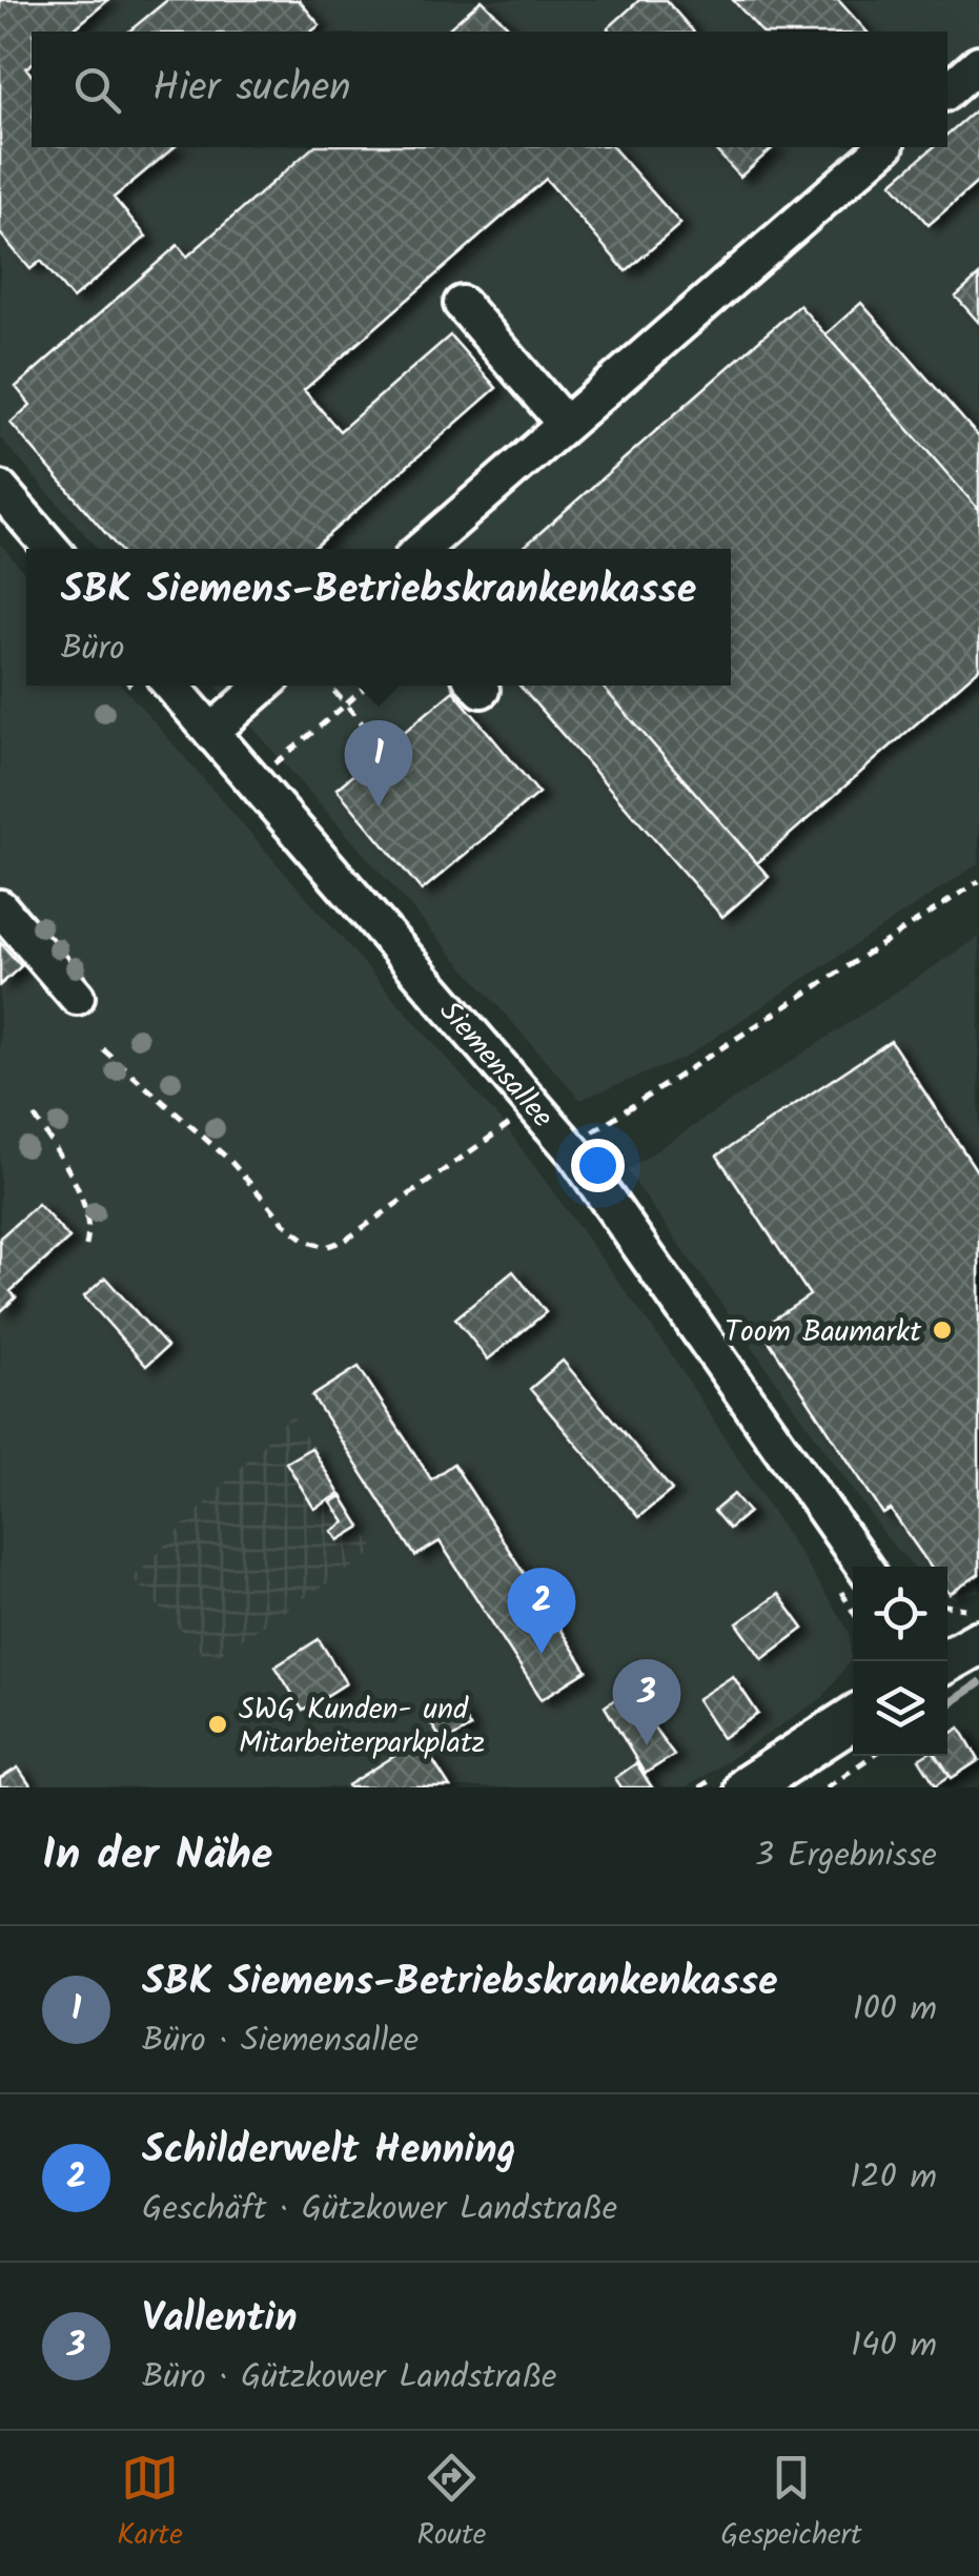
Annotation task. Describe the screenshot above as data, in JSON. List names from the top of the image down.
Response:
{
  "streets": {
    "street": ["Siemensallee"]
  },
  "places": ["Toom Baumarkt", "SWG Kunden- und Mitarbeiterparkplatz"],
  "page": {
    "search": "Hier suchen",
    "popup": ["SBK Siemens-Betriebskrankenkasse", "Büro"],
    "pins": ["1", "2", "3"],
    "heading": ["In der Nähe", "3 Ergebnisse"],
    "list": [
      {
        "mark": "1",
        "name": "SBK Siemens-Betriebskrankenkasse",
        "note": "Büro · Siemensallee",
        "value": "100 m"
      },
      {
        "mark": "2",
        "name": "Schilderwelt Henning",
        "note": "Geschäft · Gützkower Landstraße",
        "value": "120 m"
      },
      {
        "mark": "3",
        "name": "Vallentin",
        "note": "Büro · Gützkower Landstraße",
        "value": "140 m"
      }
    ],
    "nav": ["Karte", "Route", "Gespeichert"]
  }
}
